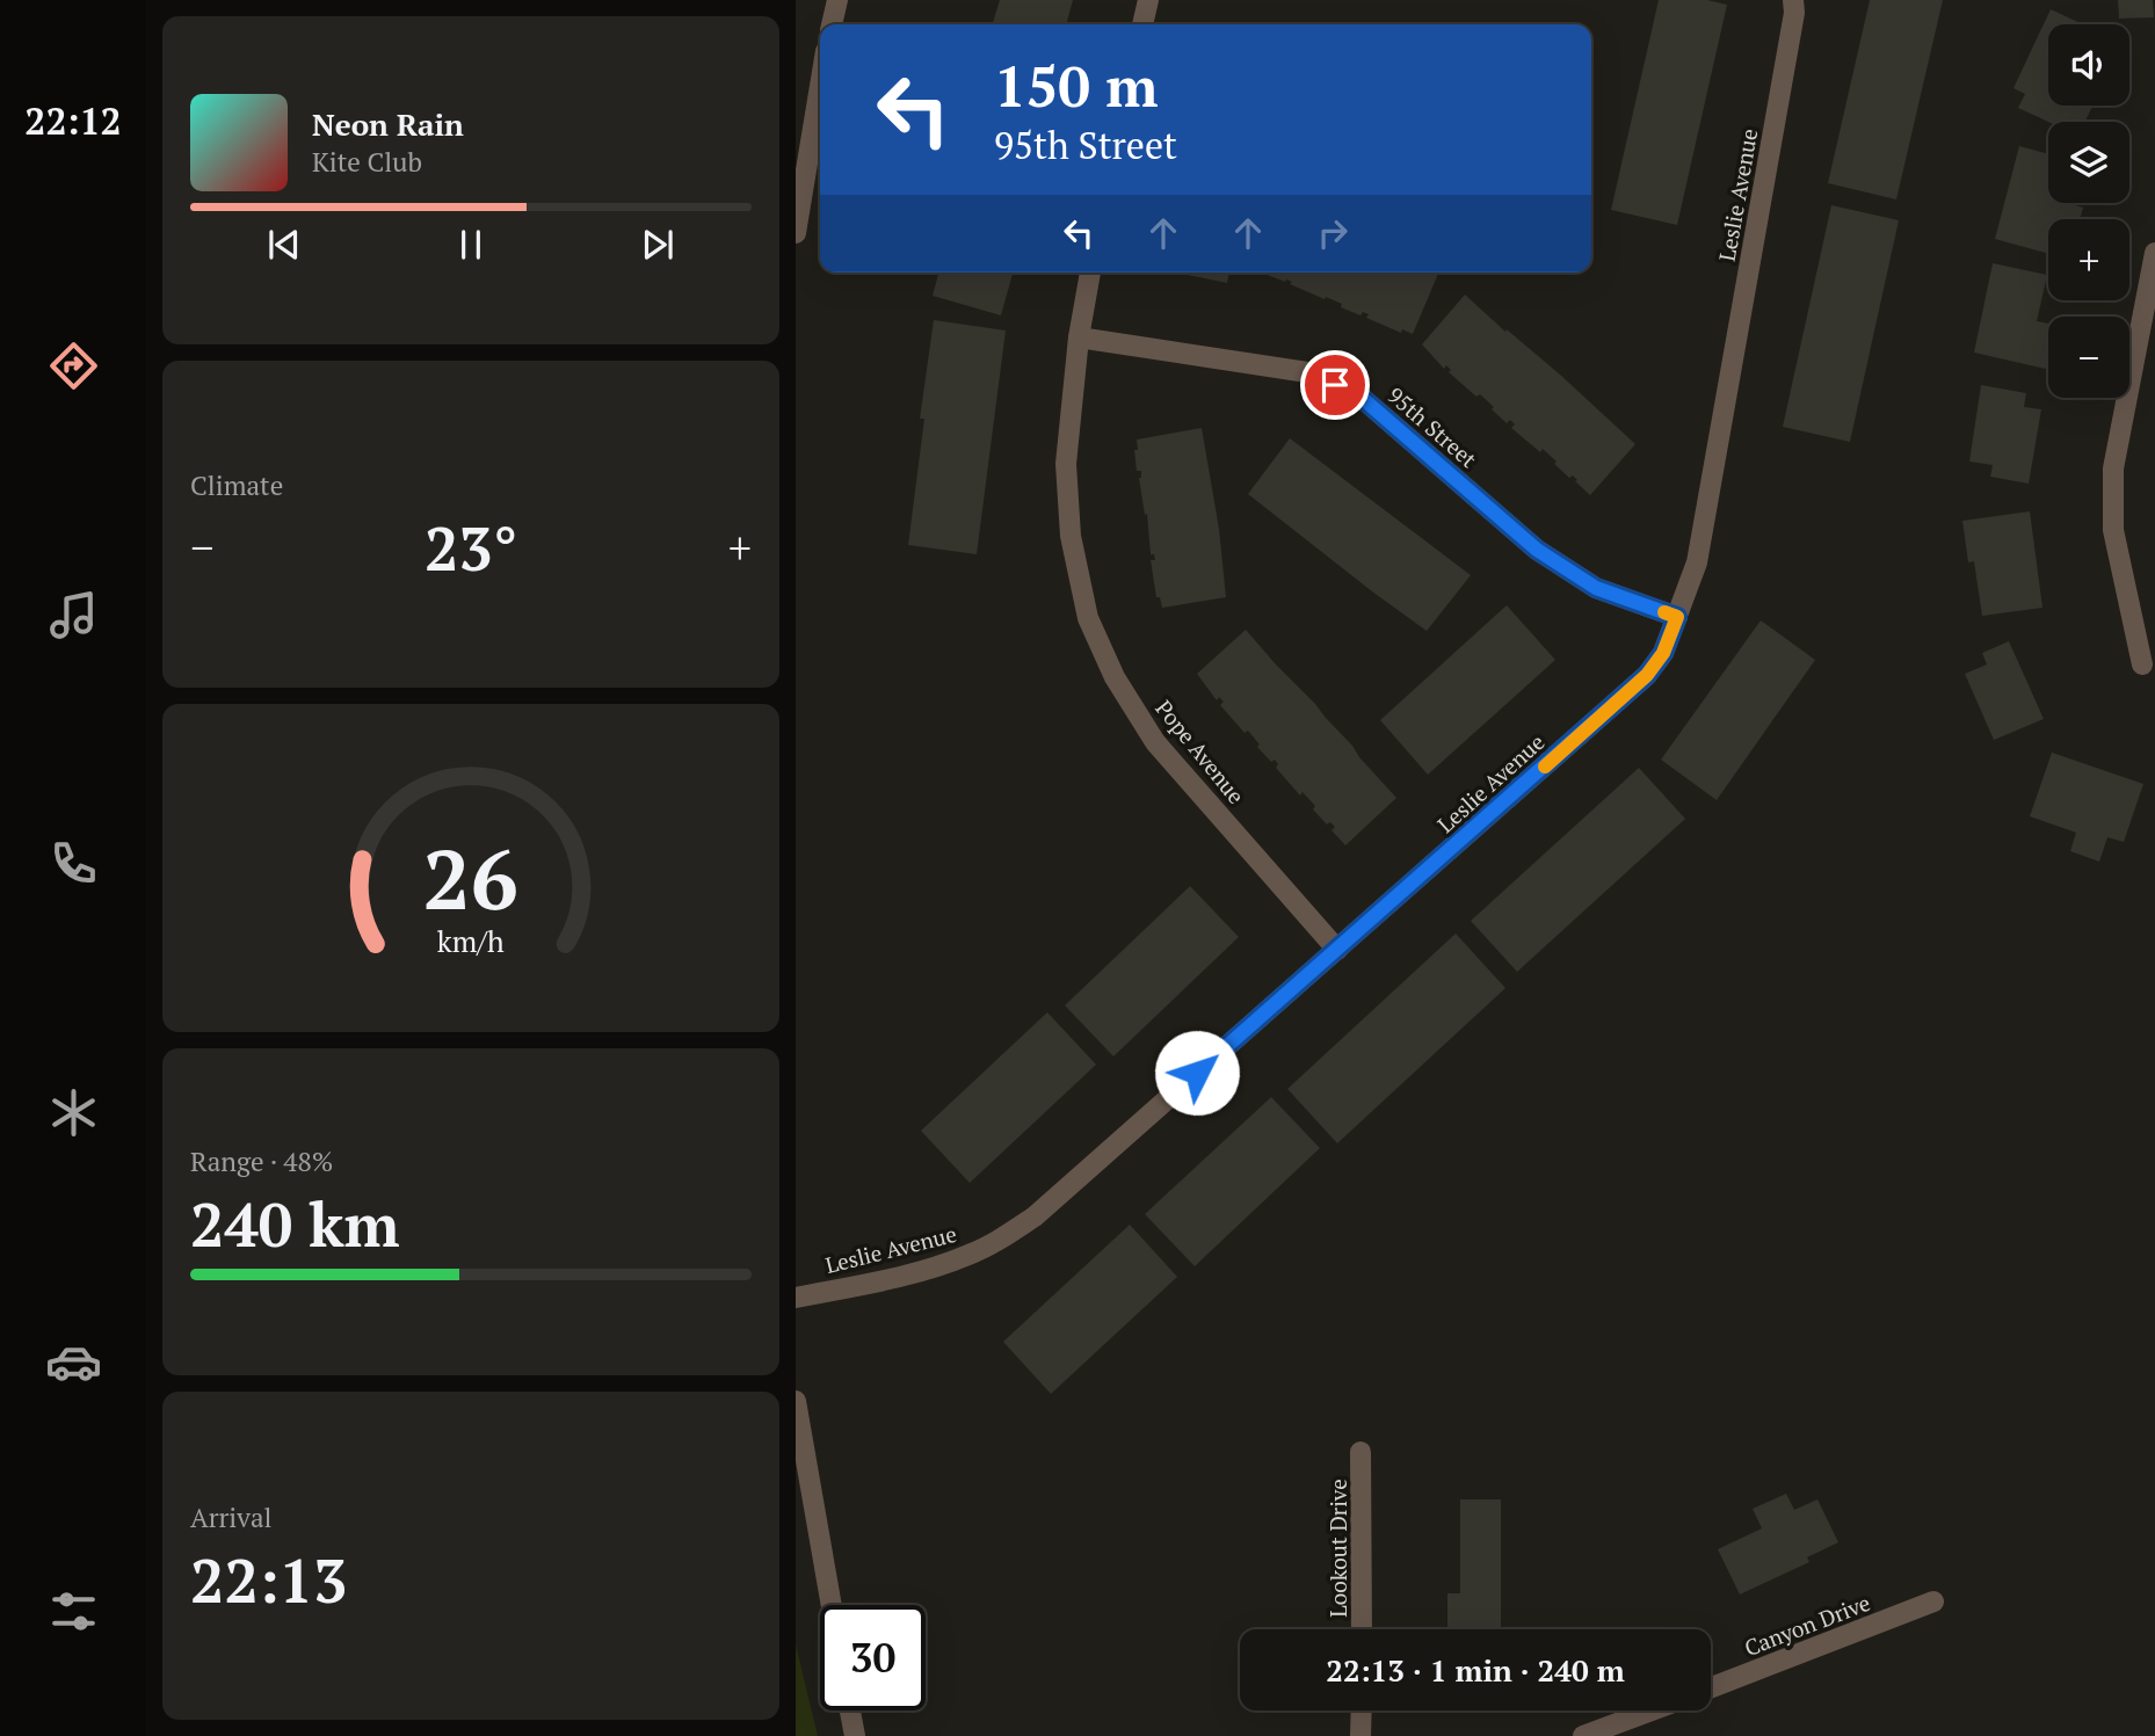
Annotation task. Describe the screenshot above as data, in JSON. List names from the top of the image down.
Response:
{
  "streets": {
    "street": [
      "Leslie Avenue",
      "95th Street",
      "Pope Avenue",
      "Lookout Drive",
      "Canyon Drive"
    ]
  },
  "crossings": [
    ["Leslie Avenue", "95th Street"],
    ["Leslie Avenue", "Pope Avenue"],
    ["95th Street", "Pope Avenue"]
  ],
  "page": {
    "tabs": "22:12",
    "map_buttons": ["+", "−"],
    "turn": ["150 m", "95th Street"],
    "song": ["Neon Rain", "Kite Club"],
    "tile": [
      "Climate",
      ["Range · 48%", "240 km"],
      ["Arrival", "22:13"]
    ],
    "heat": ["−", "23°", "+"],
    "limit": "30",
    "trip": "22:13 · 1 min · 240 m",
    "gauge": ["26", "km/h"]
  }
}
